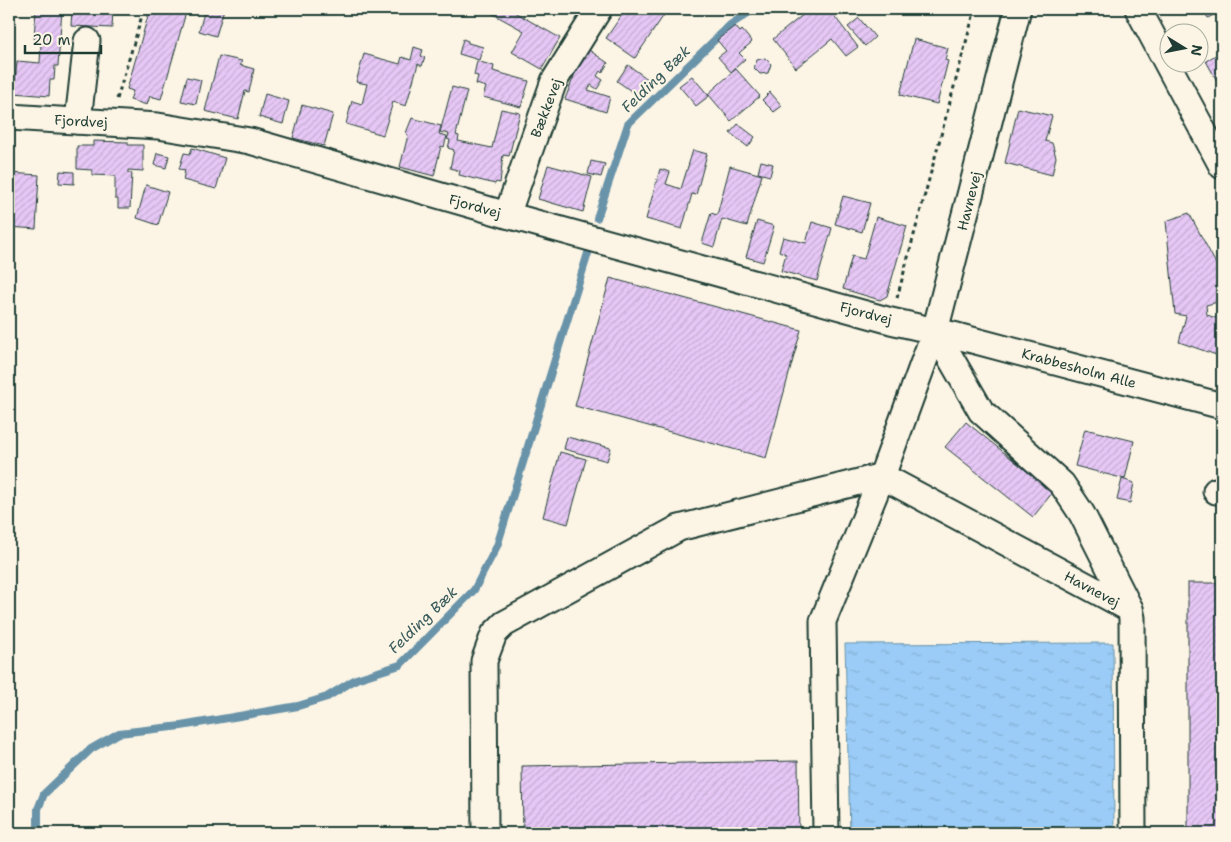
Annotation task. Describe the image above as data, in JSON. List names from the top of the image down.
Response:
{
  "streets": {
    "street": [
      "Bækkevej",
      "Fjordvej",
      "Havnevej",
      "Krabbesholm Alle"
    ]
  },
  "crossings": [
    ["Bækkevej", "Fjordvej"],
    ["Fjordvej", "Havnevej"],
    ["Fjordvej", "Krabbesholm Alle"],
    ["Havnevej", "Krabbesholm Alle"]
  ],
  "water": ["Felding Bæk"],
  "scale_bar": "20 m",
  "north": "right"
}
